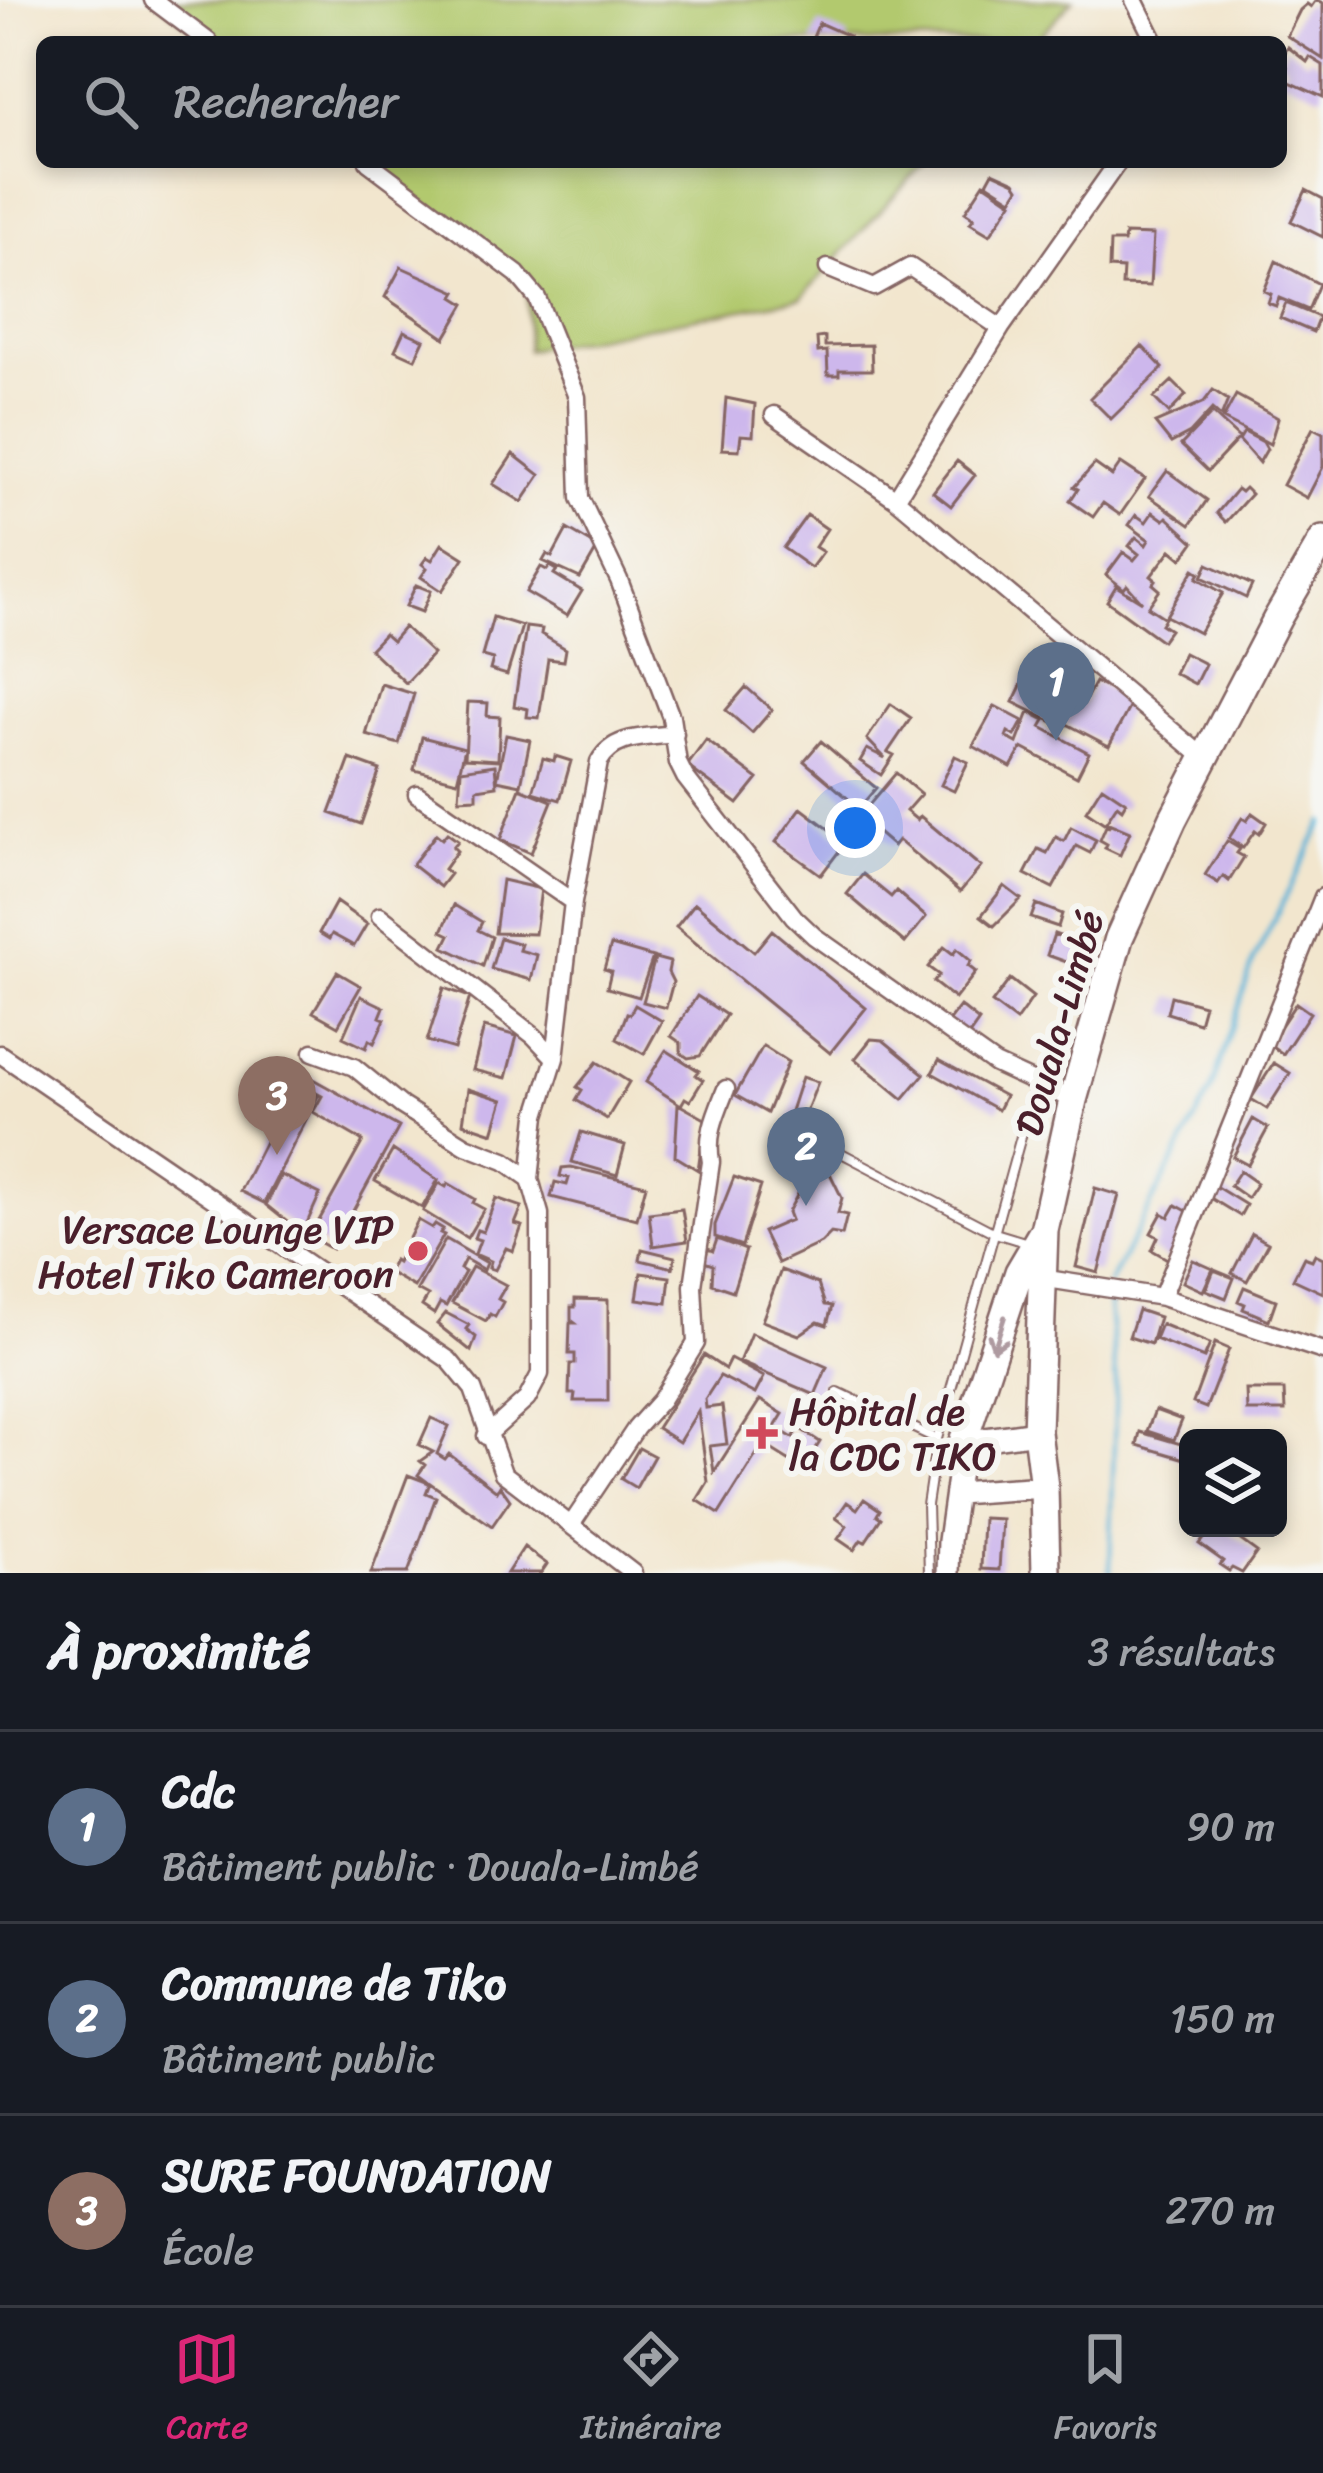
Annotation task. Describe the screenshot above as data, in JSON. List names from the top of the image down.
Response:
{
  "streets": {
    "highway": ["Douala-Limbé"]
  },
  "places": {
    "other": ["Versace Lounge VIP Hotel Tiko Cameroon"],
    "health": ["Hôpital de la CDC TIKO"]
  },
  "page": {
    "search": "Rechercher",
    "pins": ["1", "3", "2"],
    "heading": ["À proximité", "3 résultats"],
    "list": [
      {
        "mark": "1",
        "name": "Cdc",
        "note": "Bâtiment public · Douala-Limbé",
        "value": "90 m"
      },
      {
        "mark": "2",
        "name": "Commune de Tiko",
        "note": "Bâtiment public",
        "value": "150 m"
      },
      {
        "mark": "3",
        "name": "SURE FOUNDATION",
        "note": "École",
        "value": "270 m"
      }
    ],
    "nav": ["Carte", "Itinéraire", "Favoris"]
  }
}
